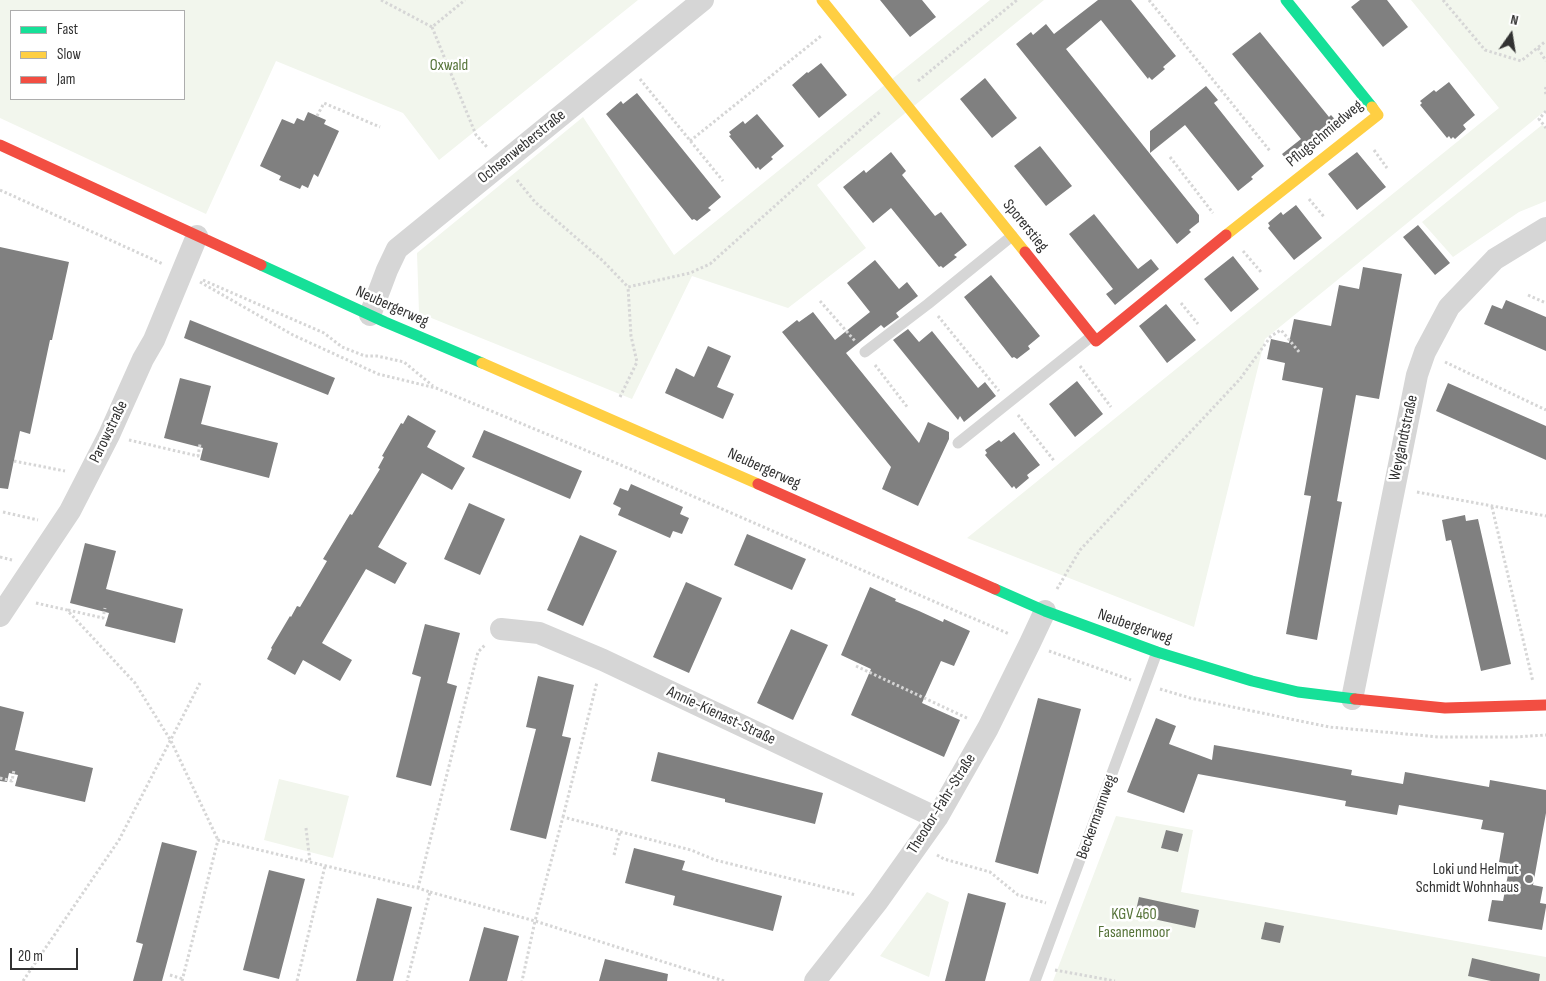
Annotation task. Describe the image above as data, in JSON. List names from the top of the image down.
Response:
{
  "streets": {
    "street": [
      "Pflugschmiedweg",
      "Ochsenweberstraße",
      "Sporerstieg",
      "Neubergerweg",
      "Parowstraße",
      "Weygandtstraße",
      "Annie-Kienast-Straße",
      "Theodor-Fahr-Straße"
    ],
    "lane": ["Beckermannweg"]
  },
  "crossings": [
    ["Ochsenweberstraße", "Neubergerweg"],
    ["Neubergerweg", "Parowstraße"],
    ["Neubergerweg", "Weygandtstraße"],
    ["Neubergerweg", "Theodor-Fahr-Straße"],
    ["Neubergerweg", "Beckermannweg"],
    ["Annie-Kienast-Straße", "Theodor-Fahr-Straße"]
  ],
  "parks": ["Oxwald", "KGV 460 Fasanenmoor"],
  "places": ["Loki und Helmut Schmidt Wohnhaus"],
  "legend": ["Fast", "Slow", "Jam"],
  "scale_bar": "20 m",
  "north": "top"
}
